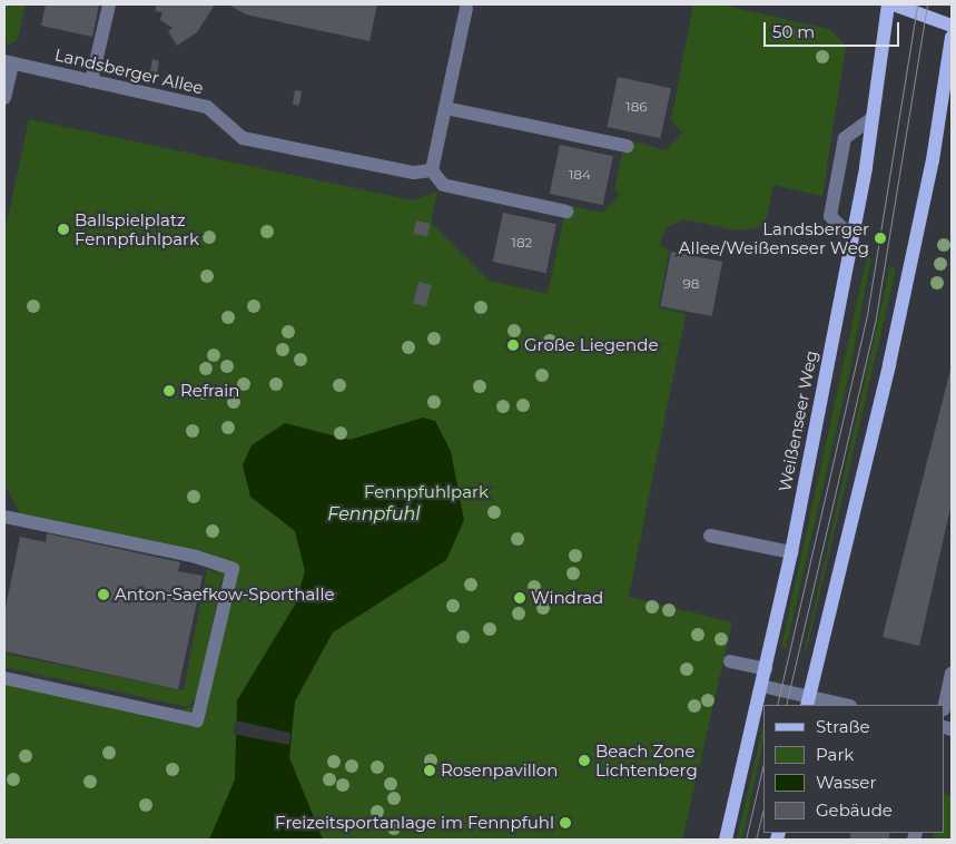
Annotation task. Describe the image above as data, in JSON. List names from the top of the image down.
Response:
{
  "streets": {
    "main road": ["Weißenseer Weg"],
    "street": ["Landsberger Allee"]
  },
  "water": ["Fennpfuhl"],
  "parks": ["Fennpfuhlpark"],
  "places": [
    "Ballspielplatz Fennpfuhlpark",
    "Landsberger Allee/Weißenseer Weg",
    "Große Liegende",
    "Refrain",
    "Anton-Saefkow-Sporthalle",
    "Windrad",
    "Beach Zone Lichtenberg",
    "Rosenpavillon",
    "Freizeitsportanlage im Fennpfuhl"
  ],
  "house_numbers": [
    "186",
    "184",
    "182",
    "98"
  ],
  "legend": [
    "Straße",
    "Park",
    "Wasser",
    "Gebäude"
  ],
  "scale_bar": "50 m"
}
